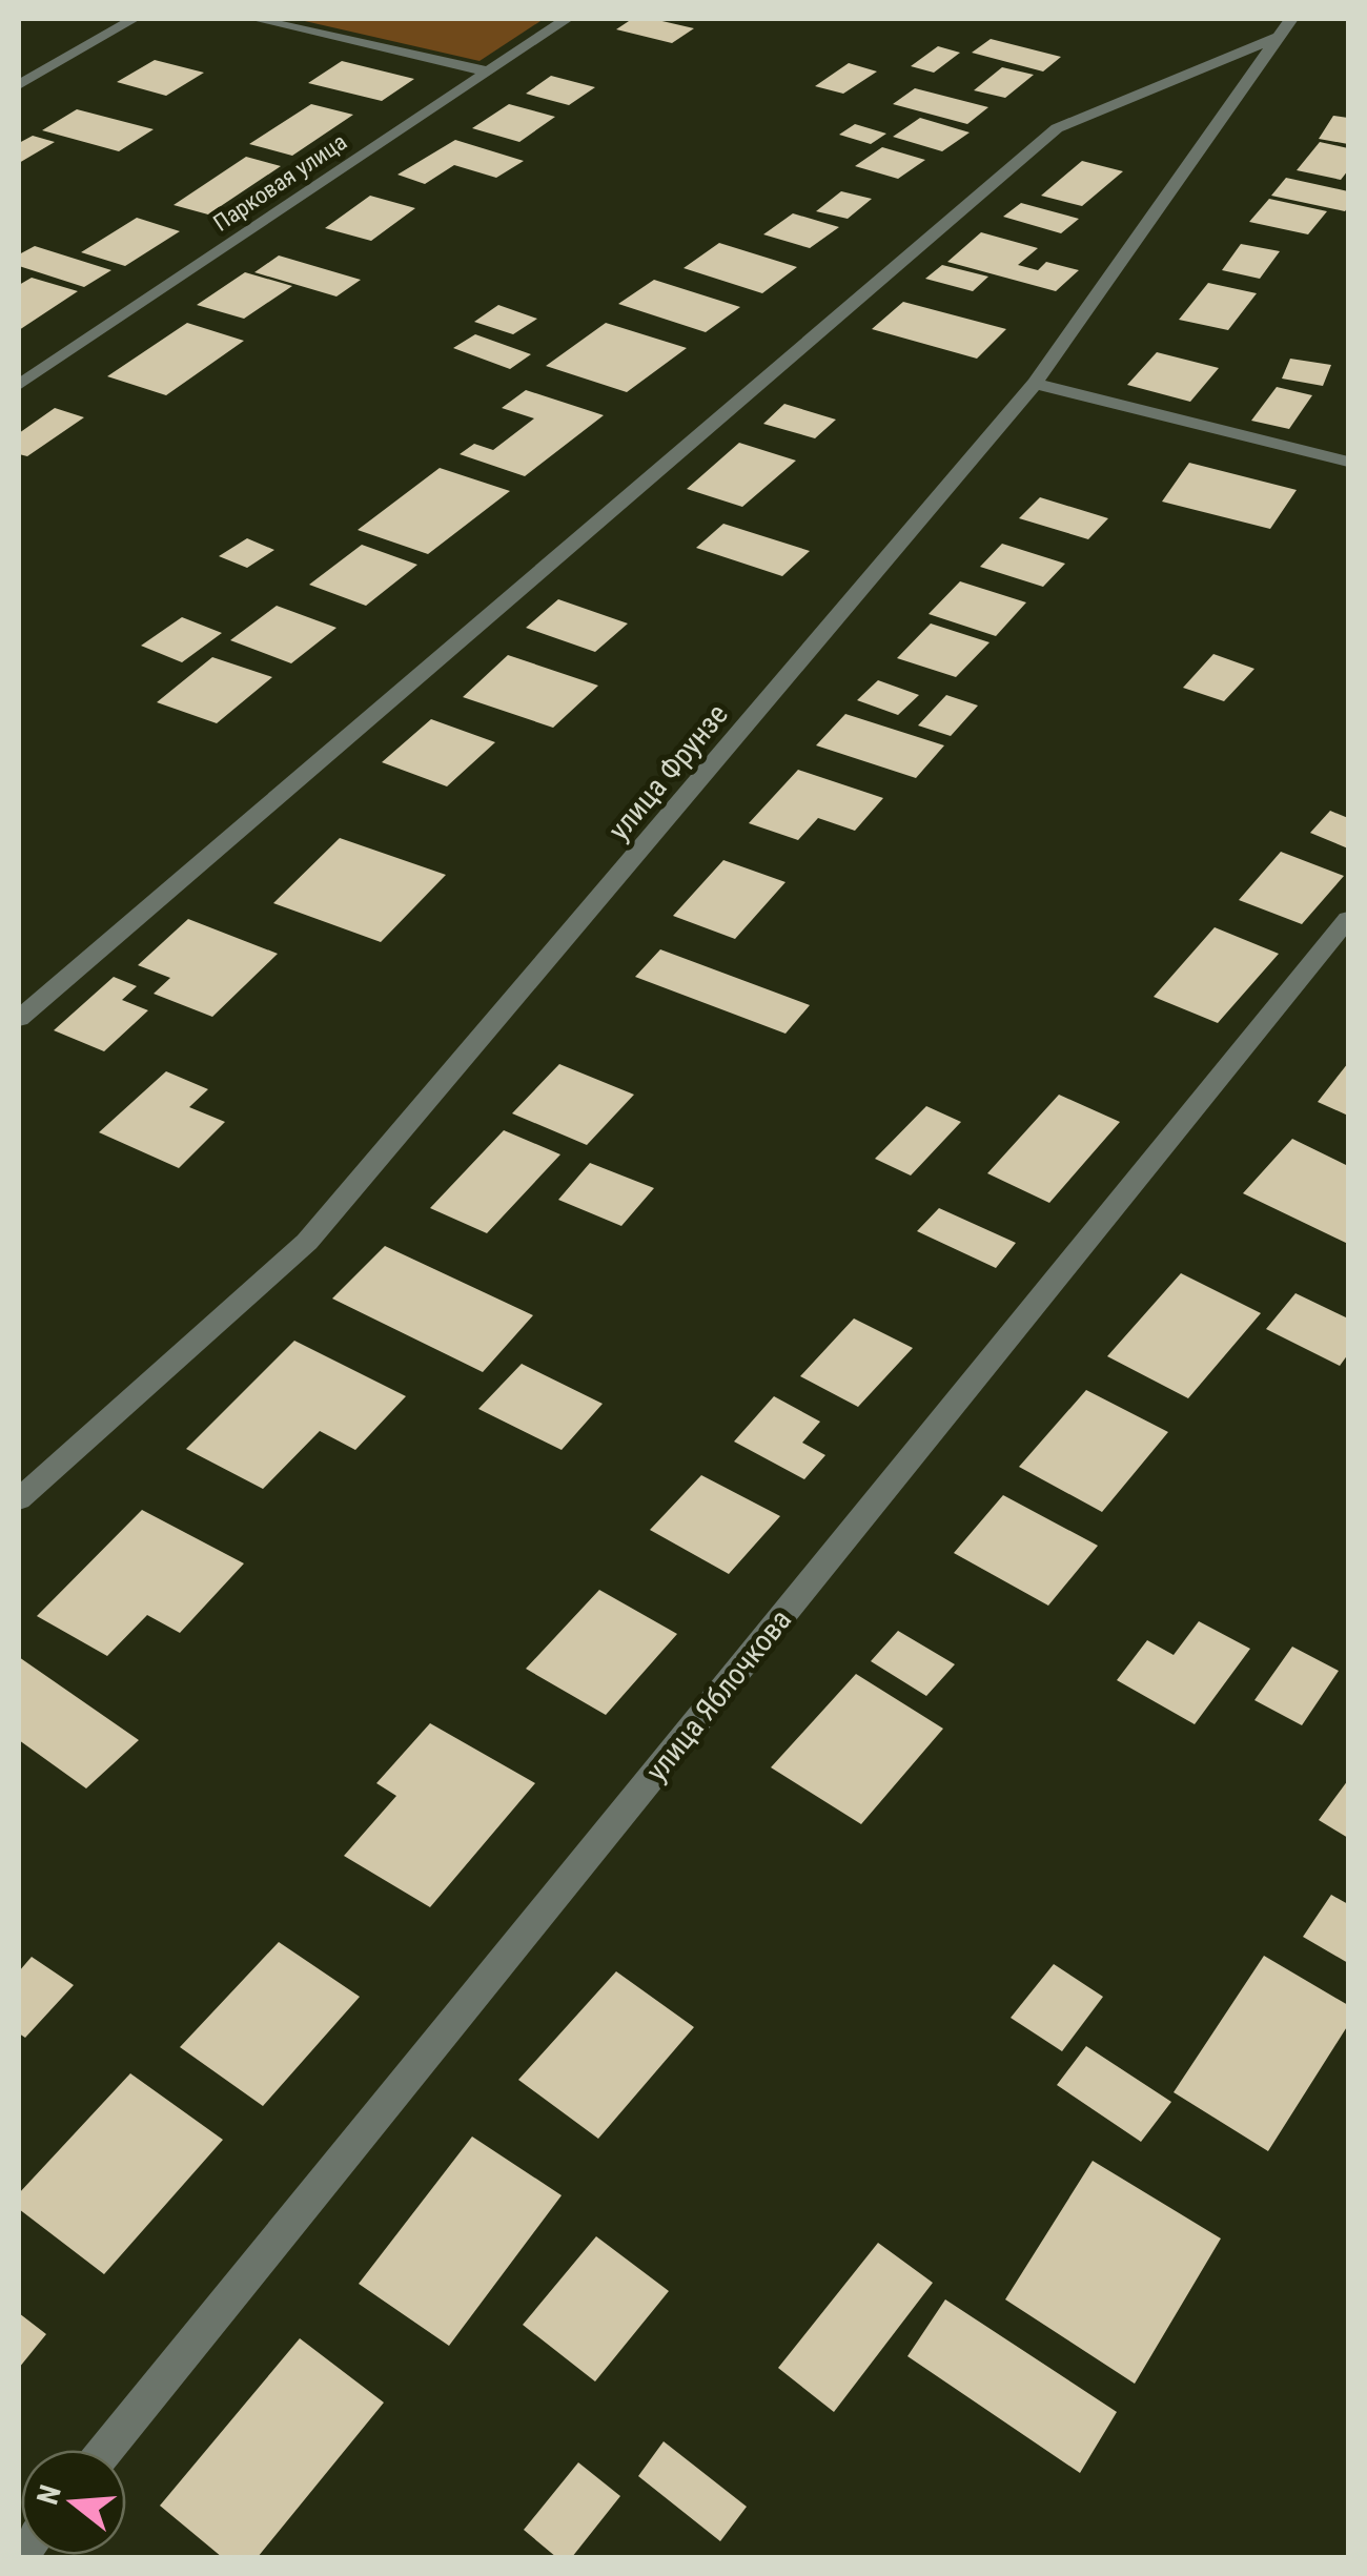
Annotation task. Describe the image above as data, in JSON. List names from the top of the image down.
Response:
{
  "streets": {
    "street": ["Парковая улица", "улица Фрунзе", "улица Яблочкова"]
  },
  "north": "left"
}
